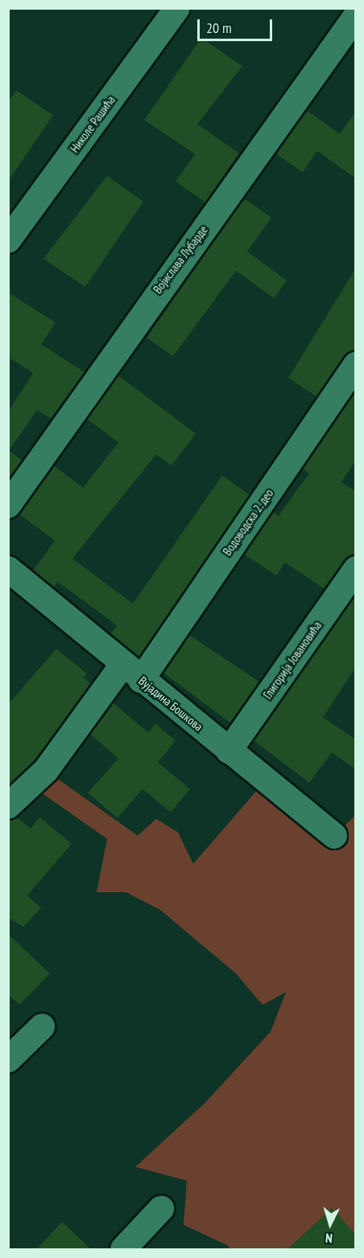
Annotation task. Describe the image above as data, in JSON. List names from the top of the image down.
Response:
{
  "streets": {
    "street": [
      "Николе Рашића",
      "Војислава Лубарде",
      "Водоводска 2. део",
      "Глигорија Јовановића",
      "Вујадина Бошкова"
    ]
  },
  "crossings": [
    ["Водоводска 2. део", "Вујадина Бошкова"],
    ["Глигорија Јовановића", "Вујадина Бошкова"]
  ],
  "scale_bar": "20 m",
  "north": "bottom"
}
